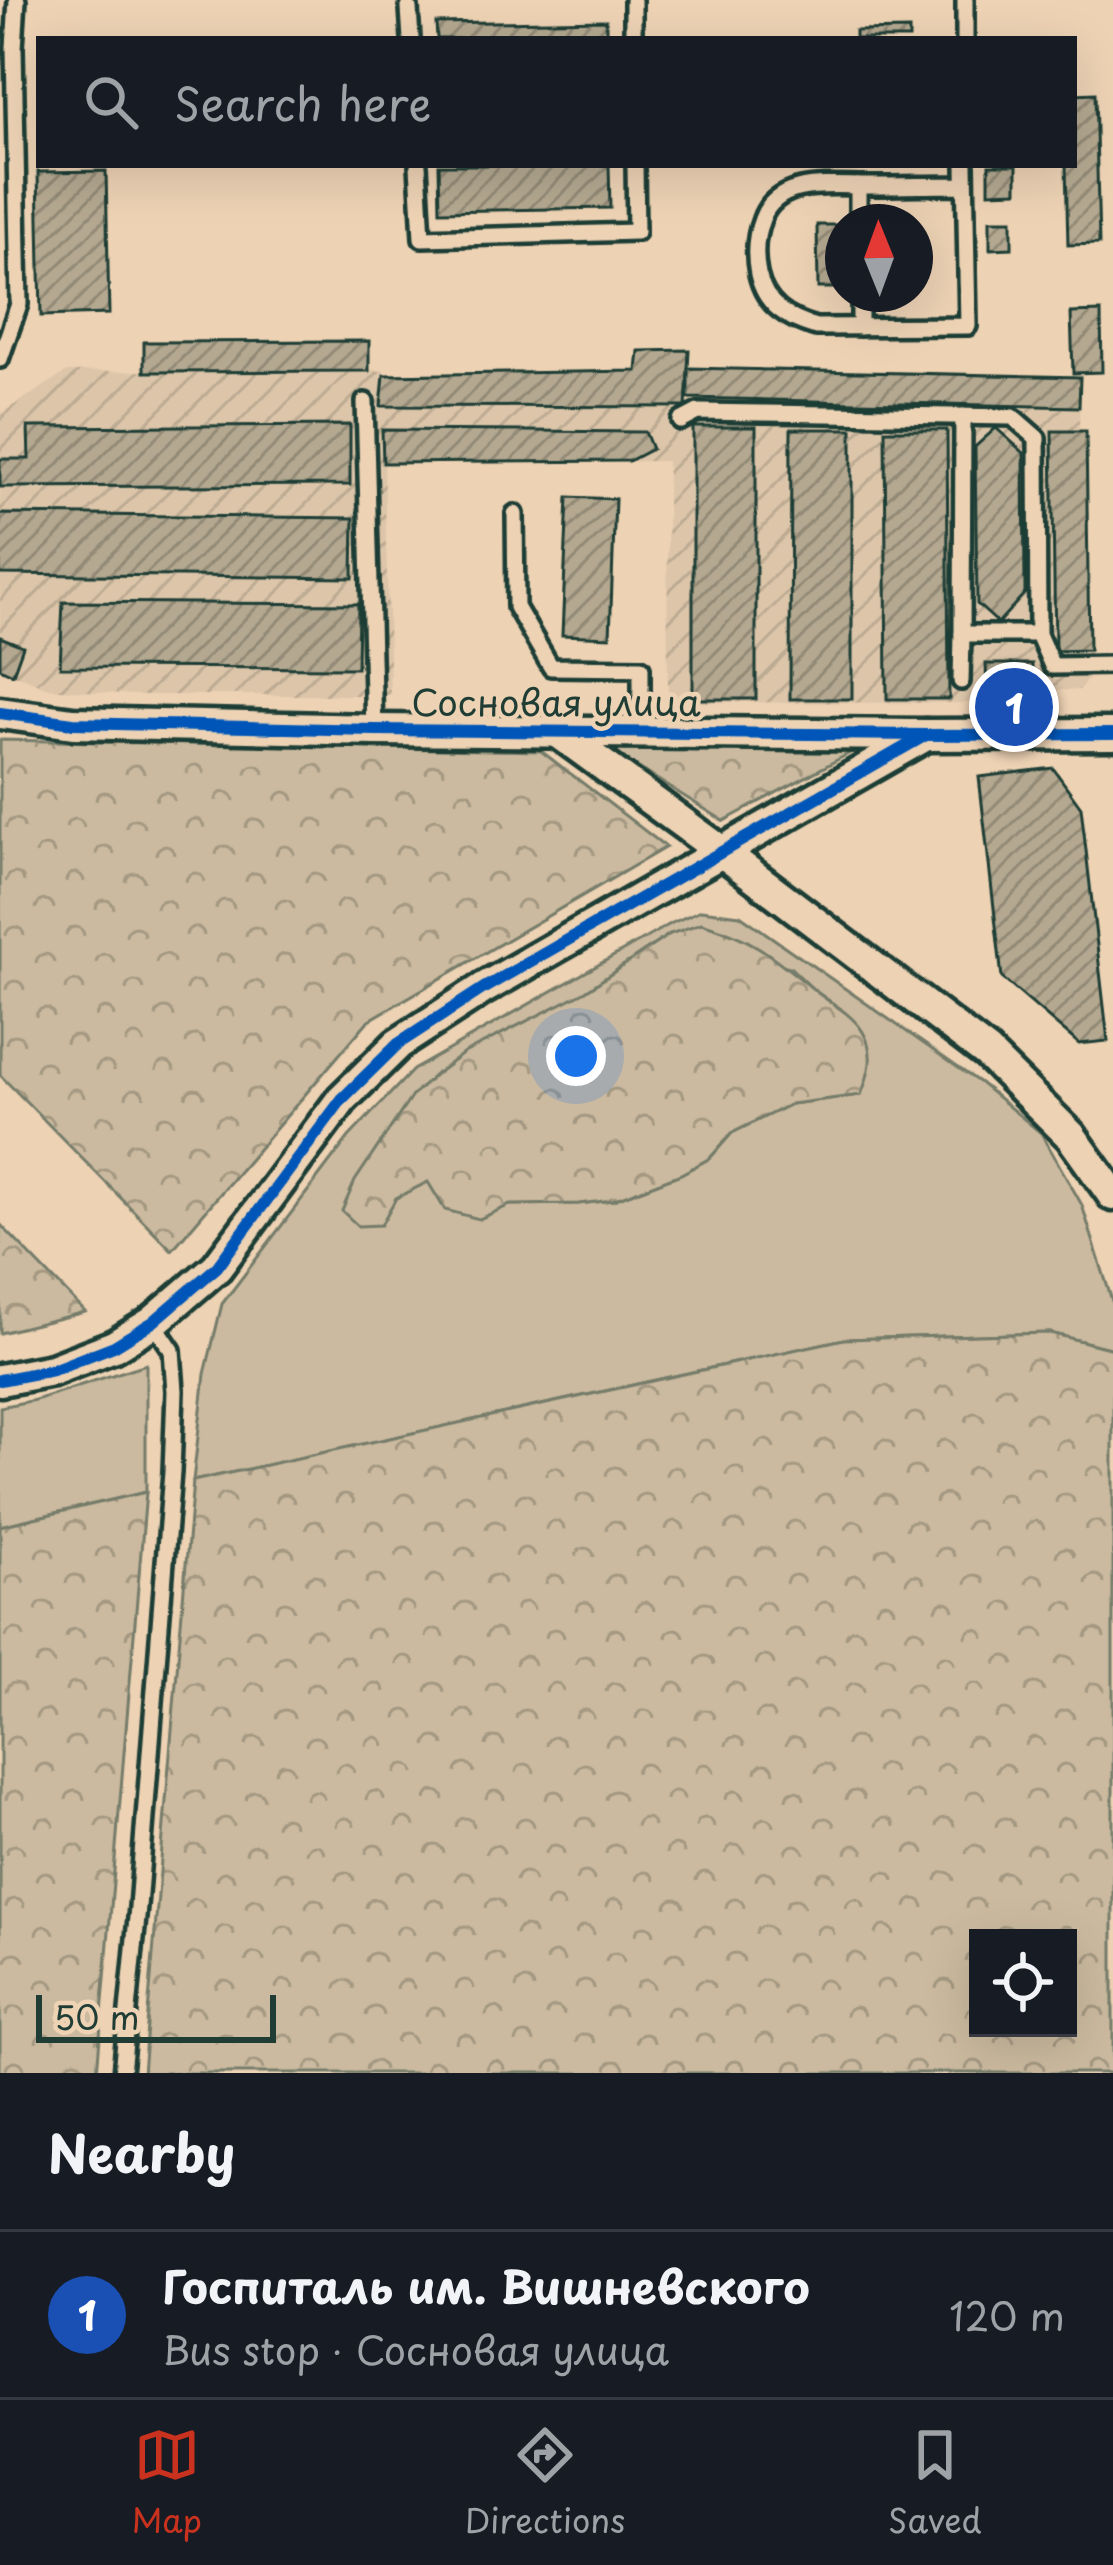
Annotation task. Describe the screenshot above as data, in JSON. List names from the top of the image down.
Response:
{
  "streets": {
    "street": ["Сосновая улица"]
  },
  "scale_bar": "50 m",
  "north": "top",
  "page": {
    "search": "Search here",
    "pins": "1",
    "scale": "50 m",
    "heading": "Nearby",
    "list": [
      {
        "mark": "1",
        "name": "Госпиталь им. Вишневского",
        "note": "Bus stop · Сосновая улица",
        "value": "120 m"
      }
    ],
    "nav": ["Map", "Directions", "Saved"]
  }
}
